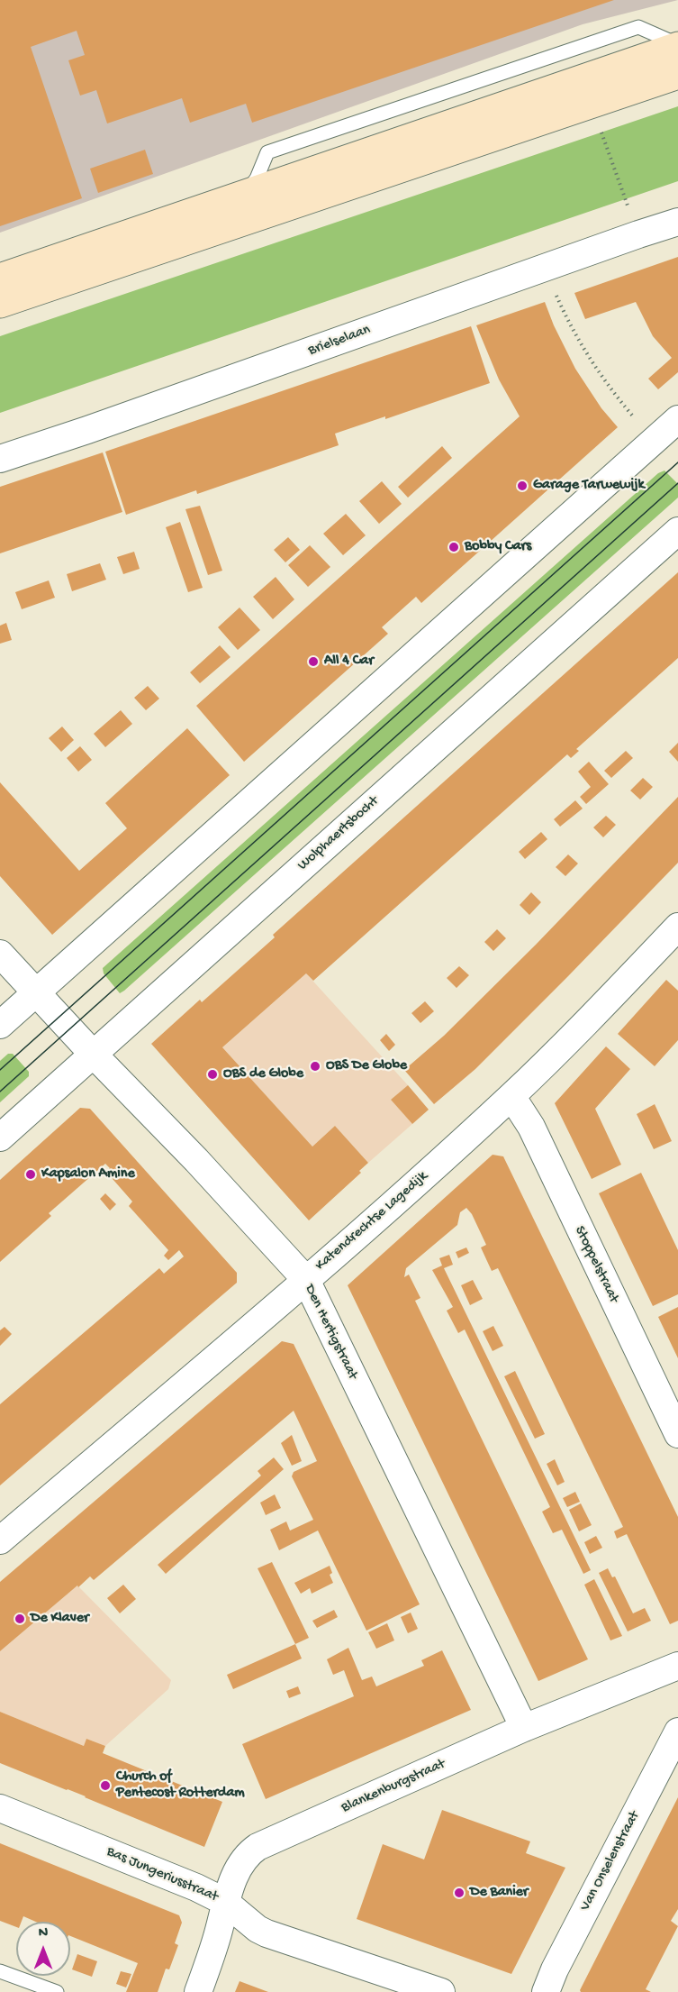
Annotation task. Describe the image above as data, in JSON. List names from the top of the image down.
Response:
{
  "streets": {
    "street": [
      "Brielselaan",
      "Wolphaertsbocht",
      "Katendrechtse Lagedijk",
      "Stoppelstraat",
      "Den Hertigstraat",
      "Blankenburgstraat",
      "Van Onselenstraat",
      "Bas Jungeriusstraat"
    ]
  },
  "crossings": [
    ["Wolphaertsbocht", "Den Hertigstraat"],
    ["Katendrechtse Lagedijk", "Stoppelstraat"],
    ["Katendrechtse Lagedijk", "Den Hertigstraat"],
    ["Den Hertigstraat", "Blankenburgstraat"],
    ["Blankenburgstraat", "Bas Jungeriusstraat"]
  ],
  "places": [
    "Garage Tarwewijk",
    "Bobby Cars",
    "All 4 Car",
    "OBS De Globe",
    "OBS de Globe",
    "Kapsalon Amine",
    "De Klaver",
    "Church of Pentecost Rotterdam",
    "De Banier"
  ],
  "north": "top"
}
